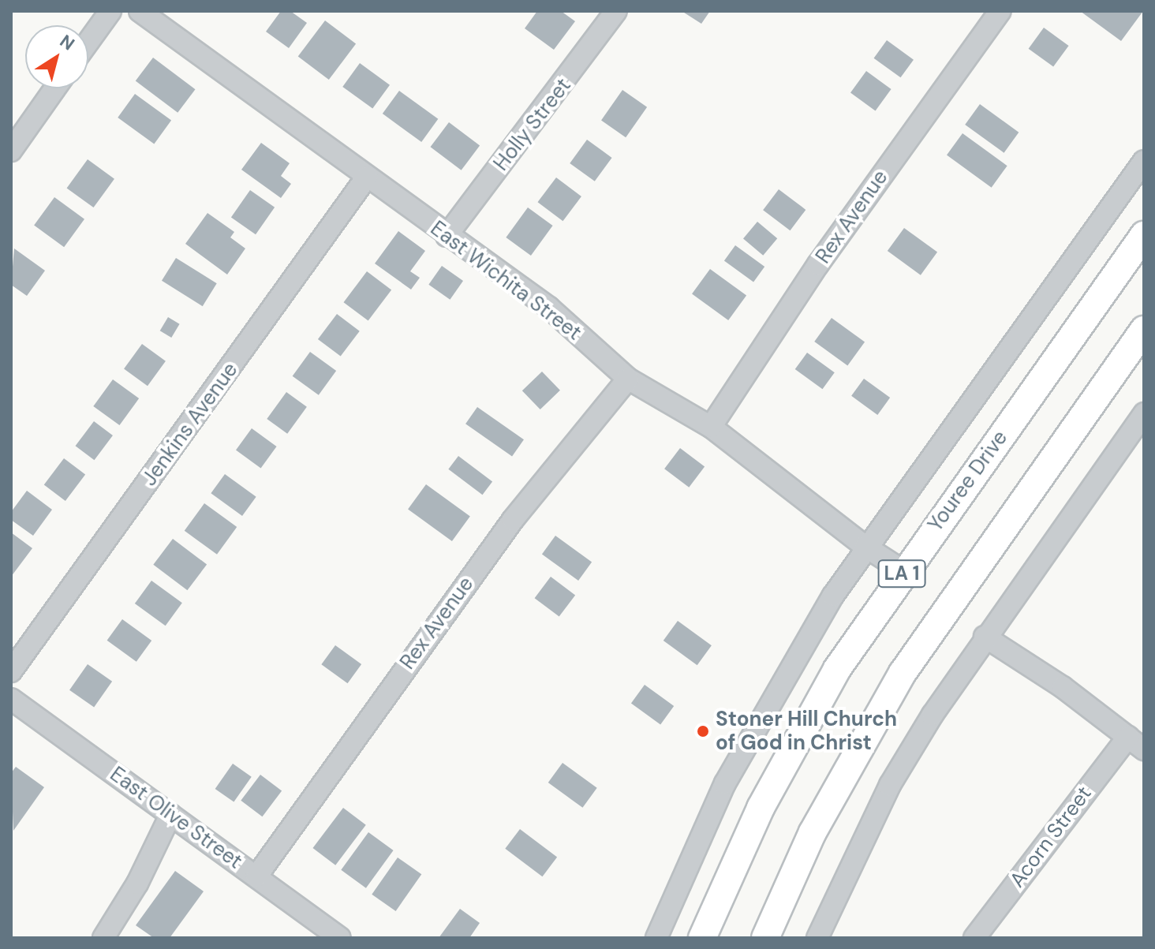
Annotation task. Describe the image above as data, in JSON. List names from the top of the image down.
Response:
{
  "streets": {
    "main road": ["Youree Drive", "LA 1"],
    "street": [
      "Holly Street",
      "Rex Avenue",
      "East Wichita Street",
      "Jenkins Avenue",
      "East Olive Street",
      "Acorn Street"
    ]
  },
  "crossings": [
    ["Holly Street", "East Wichita Street"],
    ["Rex Avenue", "East Wichita Street"],
    ["Rex Avenue", "East Olive Street"],
    ["East Wichita Street", "Jenkins Avenue"],
    ["East Wichita Street", "Youree Drive"]
  ],
  "places": ["Stoner Hill Church of God in Christ"],
  "north": "top right"
}
